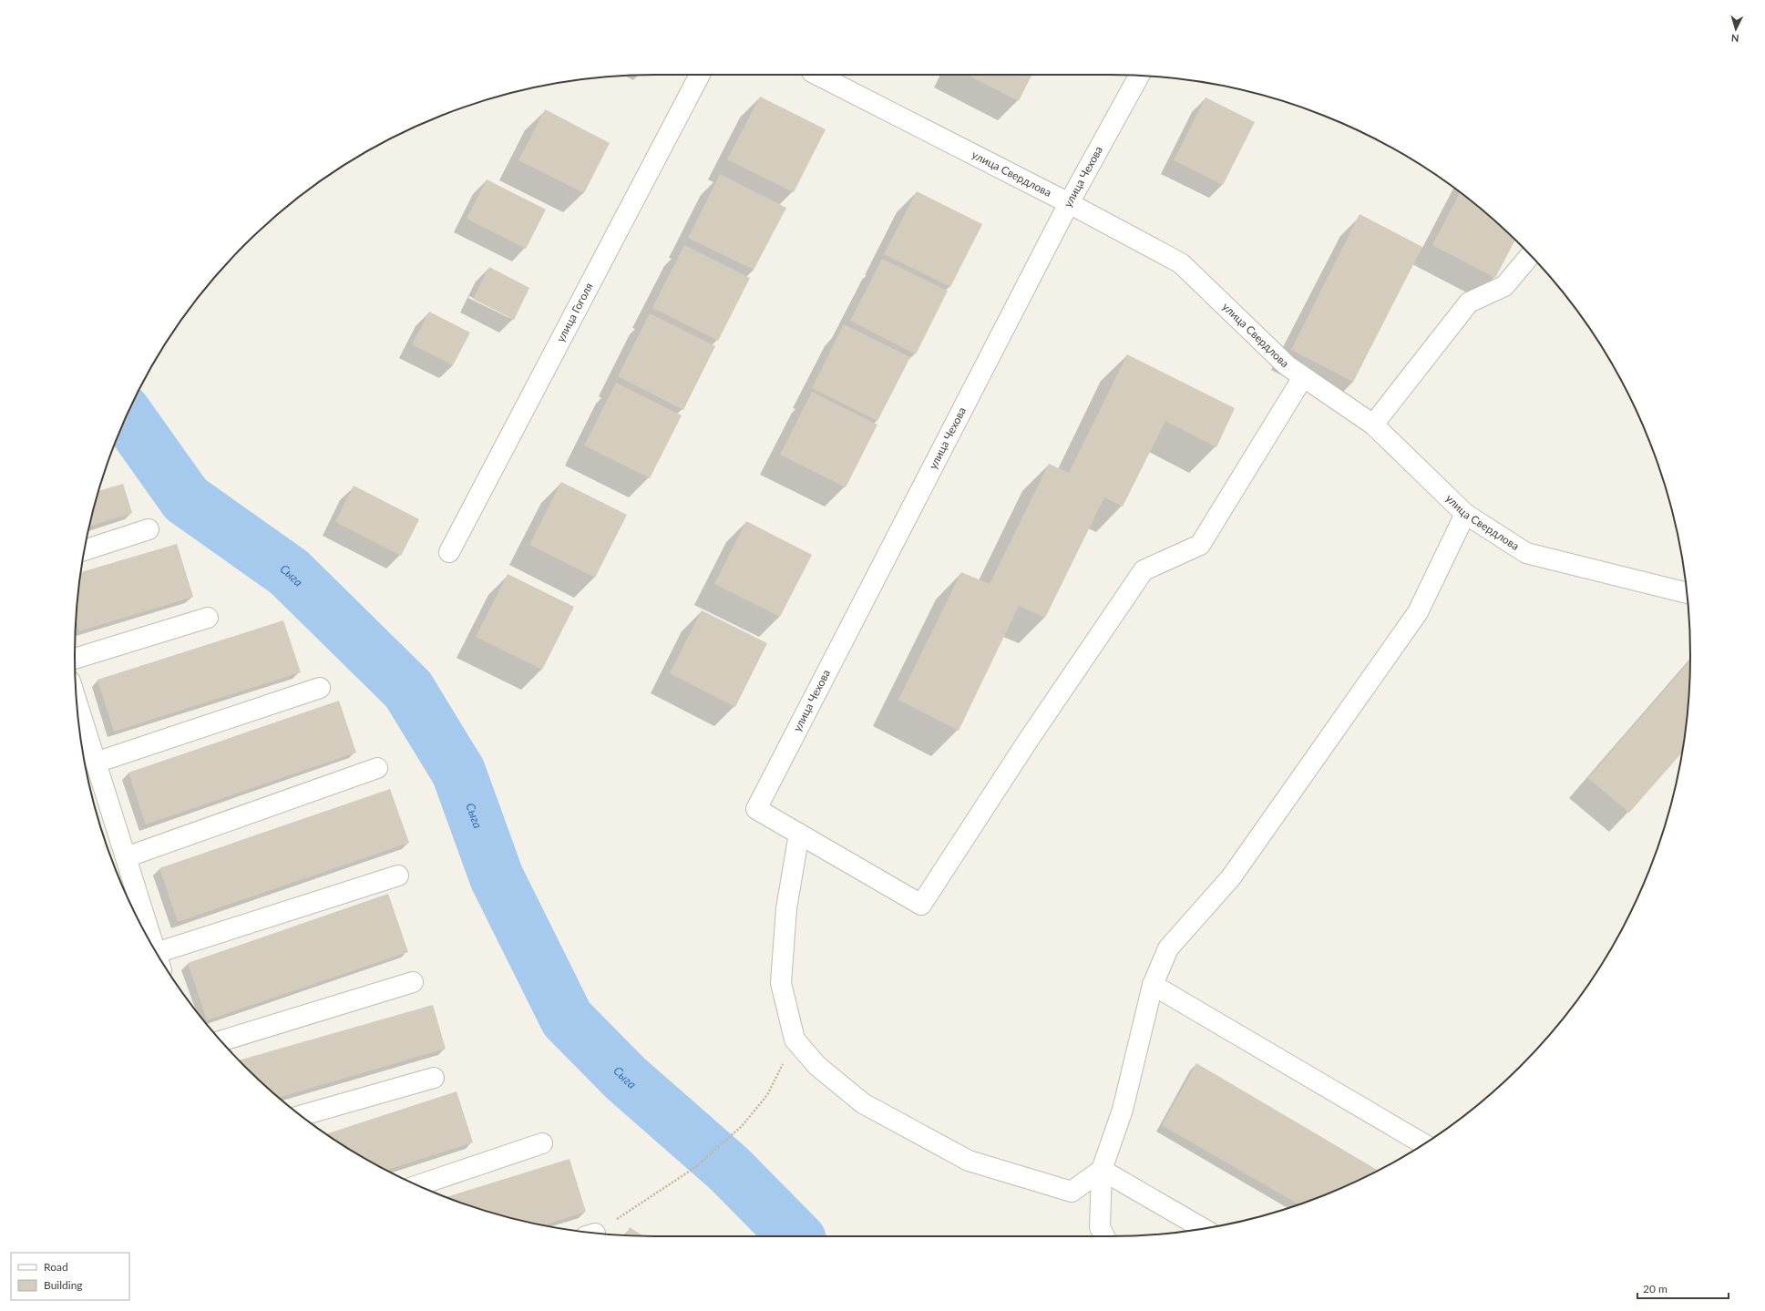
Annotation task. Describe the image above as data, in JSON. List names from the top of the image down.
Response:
{
  "streets": {
    "street": ["улица Свердлова", "улица Чехова", "улица Гоголя"]
  },
  "crossings": [
    ["улица Свердлова", "улица Чехова"]
  ],
  "water": ["Сыга"],
  "legend": ["Road", "Building"],
  "scale_bar": "20 m",
  "north": "bottom"
}
